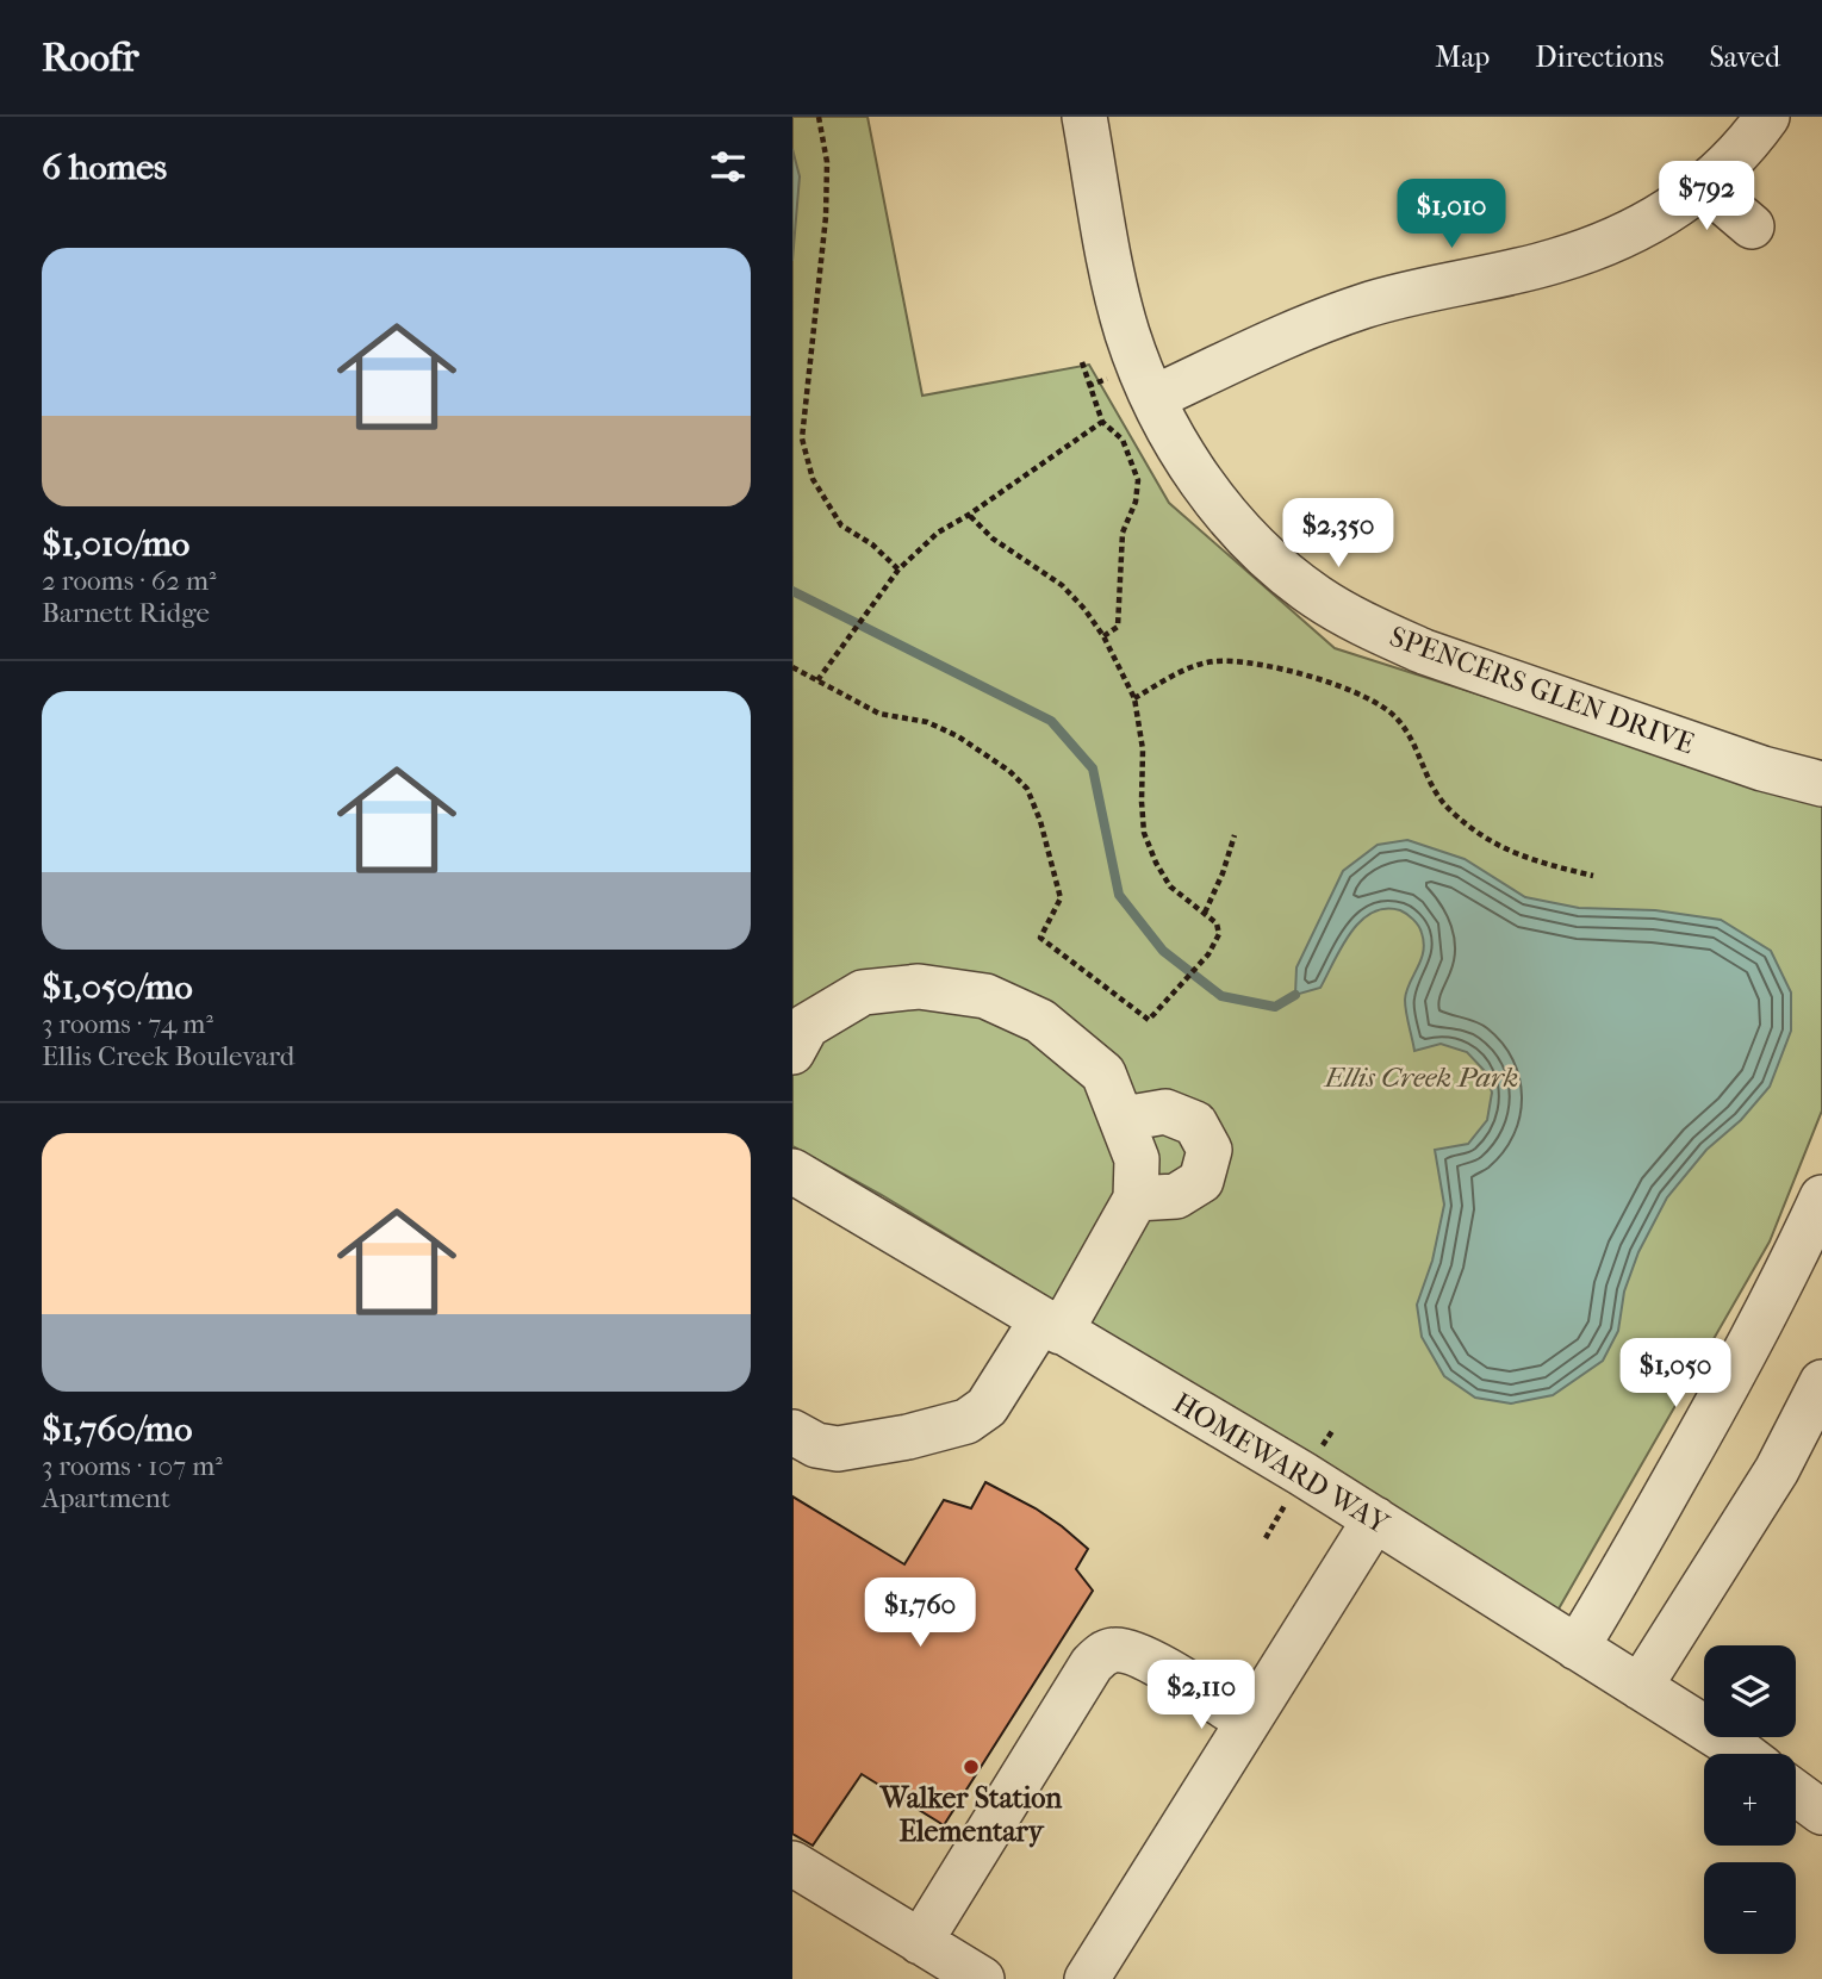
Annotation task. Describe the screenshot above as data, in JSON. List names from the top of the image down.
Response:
{
  "streets": {
    "street": ["SPENCERS GLEN DRIVE", "HOMEWARD WAY"]
  },
  "parks": ["Ellis Creek Park"],
  "places": ["Walker Station Elementary"],
  "page": {
    "header": "Roofr",
    "nav": ["Map", "Directions", "Saved"],
    "heading": "6 homes",
    "price": [
      "$792",
      "$1,010",
      "$2,350",
      "$1,050",
      "$1,760",
      "$2,110"
    ],
    "list": [
      {
        "name": "$1,010/mo",
        "note": "2 rooms · 62 m² · Barnett Ridge"
      },
      {
        "name": "$1,050/mo",
        "note": "3 rooms · 74 m² · Ellis Creek Boulevard"
      },
      {
        "name": "$1,760/mo",
        "note": "3 rooms · 107 m² · Apartment"
      }
    ],
    "map_buttons": ["+", "−"]
  }
}
